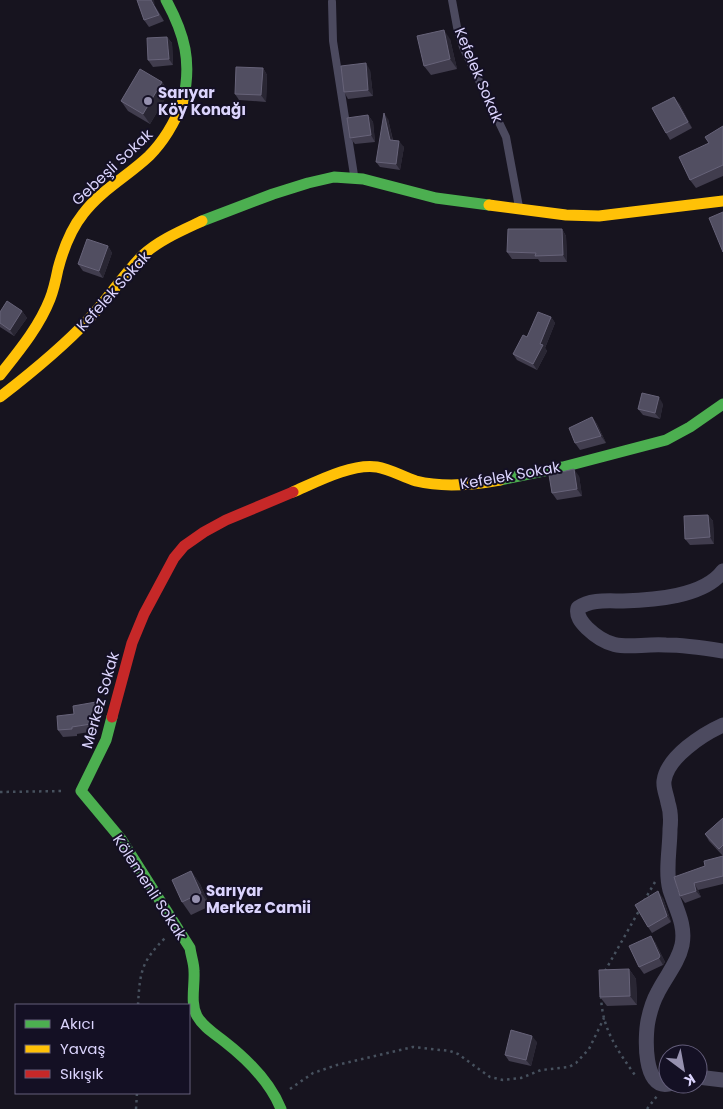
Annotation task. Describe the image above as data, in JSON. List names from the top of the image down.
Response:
{
  "streets": {
    "street": [
      "Kefelek Sokak",
      "Gebeşli Sokak",
      "Merkez Sokak",
      "Kölemenli Sokak"
    ]
  },
  "crossings": [
    ["Kefelek Sokak", "Merkez Sokak"],
    ["Merkez Sokak", "Kölemenli Sokak"]
  ],
  "places": ["Sarıyar Köy Konağı", "Sarıyar Merkez Camii"],
  "legend": ["Akıcı", "Yavaş", "Sıkışık"],
  "north": "bottom right"
}
